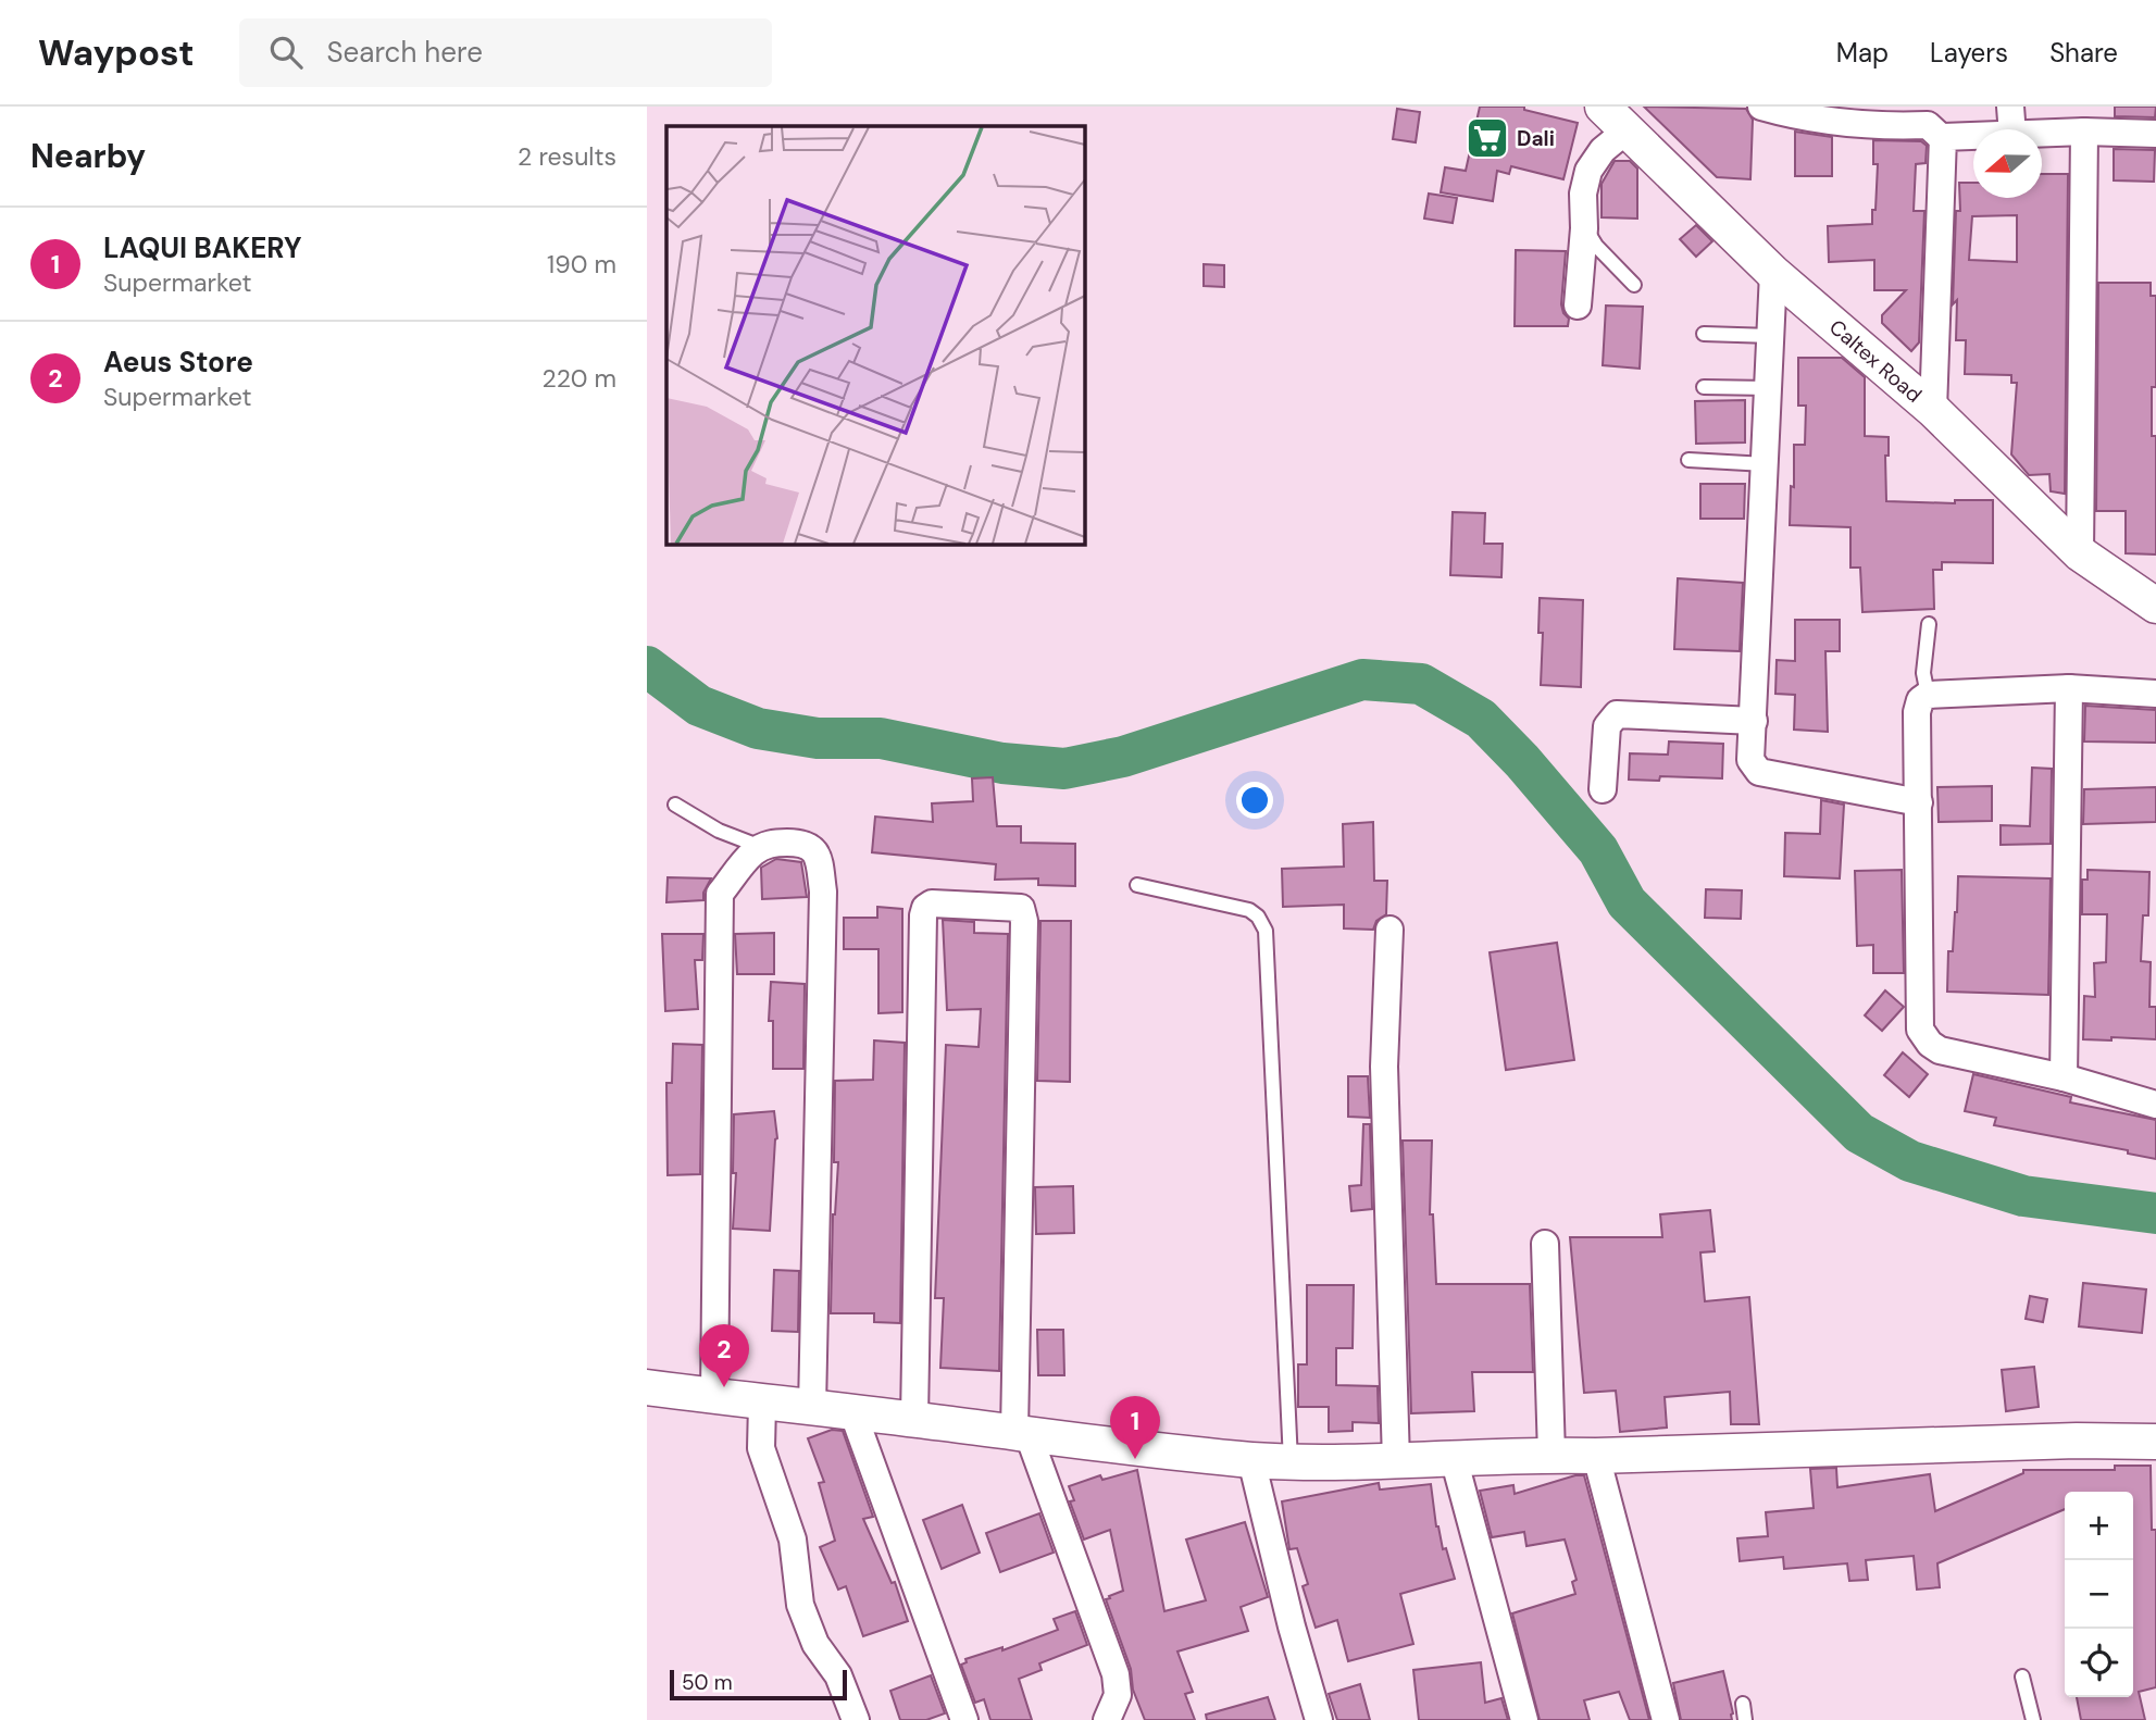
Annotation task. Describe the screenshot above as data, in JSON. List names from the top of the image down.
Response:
{
  "streets": {
    "street": ["Caltex Road"]
  },
  "places": {
    "supermarket": ["Dali"]
  },
  "scale_bar": "50 m",
  "north": "left",
  "page": {
    "header": "Waypost",
    "search": "Search here",
    "nav": ["Map", "Layers", "Share"],
    "heading": ["Nearby", "2 results"],
    "list": [
      {
        "mark": "1",
        "name": "LAQUI BAKERY",
        "note": "Supermarket",
        "value": "190 m"
      },
      {
        "mark": "2",
        "name": "Aeus Store",
        "note": "Supermarket",
        "value": "220 m"
      }
    ],
    "pins": ["2", "1"],
    "map_buttons": ["+", "−"],
    "scale": "50 m"
  }
}
